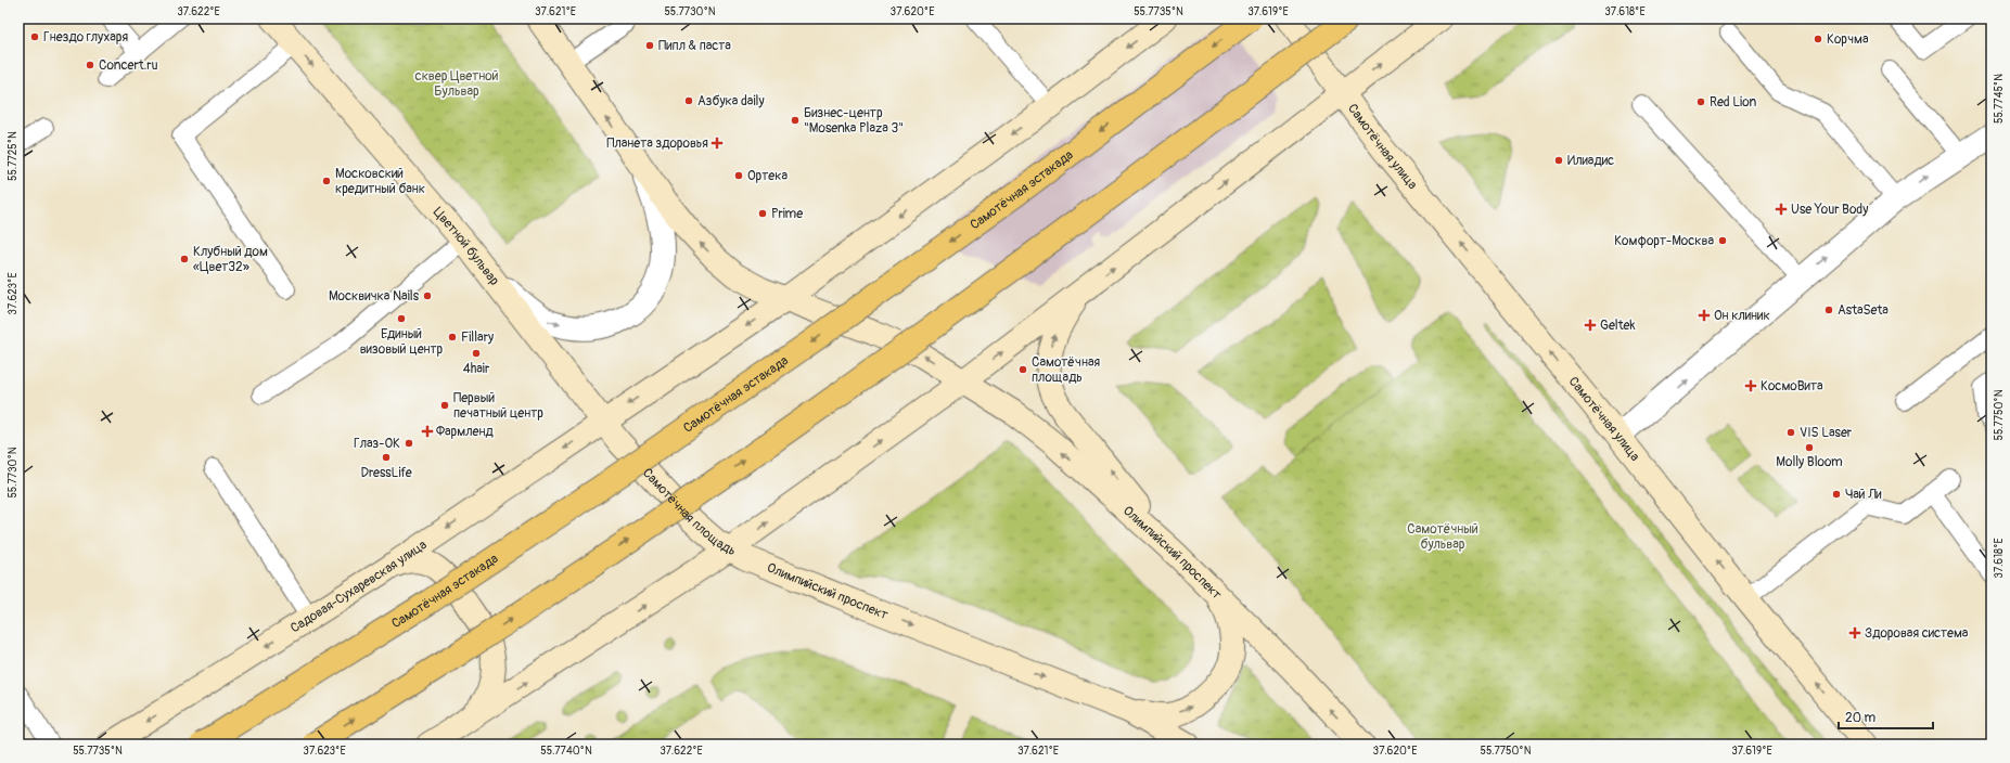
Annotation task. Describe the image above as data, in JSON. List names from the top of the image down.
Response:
{
  "streets": {
    "main road": [
      "Самотёчная улица",
      "Самотёчная эстакада",
      "Цветной бульвар",
      "Самотёчная площадь",
      "Олимпийский проспект",
      "Садовая-Сухаревская улица"
    ]
  },
  "crossings": [
    ["Самотёчная улица", "Самотёчная площадь"],
    ["Цветной бульвар", "Самотёчная площадь"],
    ["Цветной бульвар", "Садовая-Сухаревская улица"],
    ["Самотёчная площадь", "Олимпийский проспект"],
    ["Самотёчная площадь", "Садовая-Сухаревская улица"]
  ],
  "one_way": ["Самотёчная улица"],
  "parks": ["сквер Цветной Бульвар", "Самотёчный бульвар"],
  "places": {
    "other": [
      "Гнездо глухаря",
      "Корчма",
      "Пипл & паста",
      "Concert.ru",
      "Азбука daily",
      "Red Lion",
      "Бизнес-центр \"Mosenka Plaza 3\"",
      "Илиадис",
      "Ортека",
      "Московский кредитный банк",
      "Prime",
      "Комфорт-Москва",
      "Клубный дом «Цвет32»",
      "Москвичка Nails",
      "AstaSeta",
      "Единый визовый центр",
      "Fillary",
      "4hair",
      "Самотёчная площадь",
      "Первый печатный центр",
      "VIS Laser",
      "Глаз-ОК",
      "Molly Bloom",
      "DressLife",
      "Чай Ли"
    ],
    "health": [
      "Планета здоровья",
      "Use Your Body",
      "Он клиник",
      "Geltek",
      "КосмоВита",
      "Фармленд",
      "Здоровая система"
    ]
  },
  "scale_bar": "20 m",
  "coordinates": [
    "37.622°E",
    "37.621°E",
    "55.7730°N",
    "37.620°E",
    "55.7735°N",
    "37.619°E",
    "37.618°E",
    "55.7745°N",
    "55.7725°N",
    "37.623°E",
    "55.7750°N",
    "55.7740°N"
  ]
}
